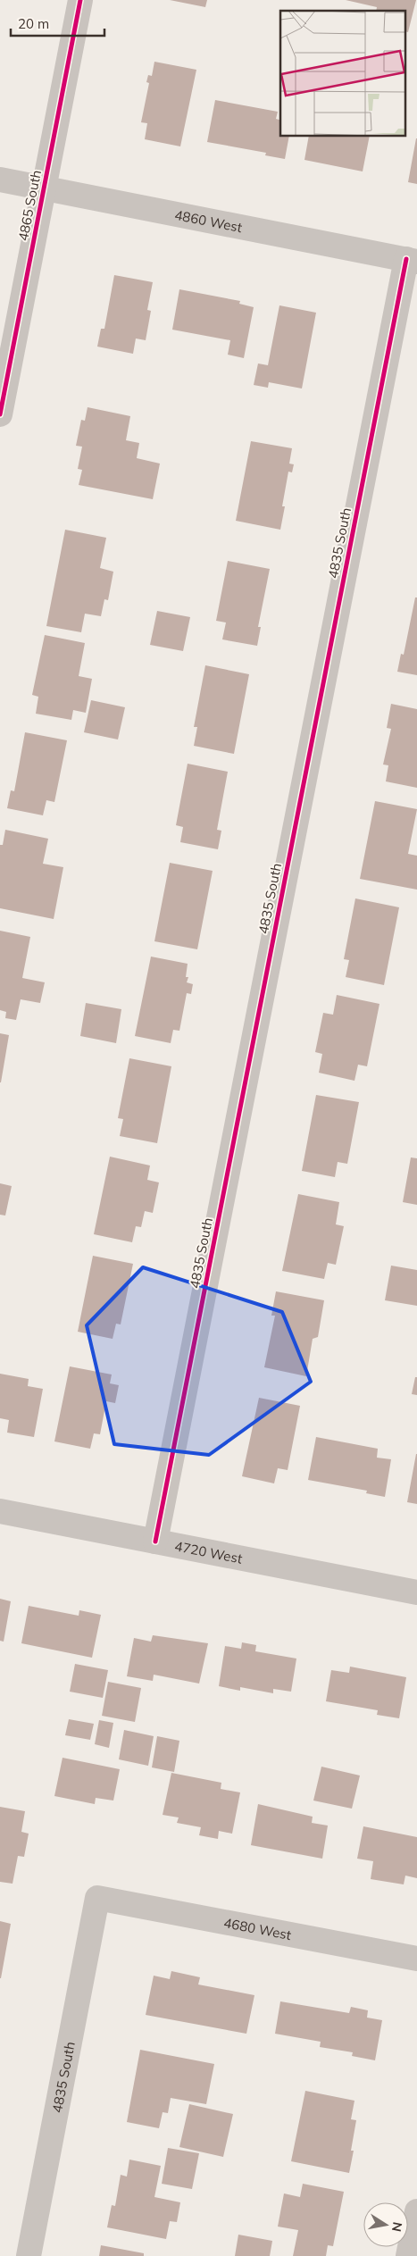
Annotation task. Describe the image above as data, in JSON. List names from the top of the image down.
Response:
{
  "streets": {
    "street": [
      "4865 South",
      "4860 West",
      "4835 South",
      "4720 West",
      "4680 West"
    ]
  },
  "crossings": [
    ["4865 South", "4860 West"],
    ["4860 West", "4835 South"],
    ["4835 South", "4720 West"],
    ["4835 South", "4680 West"]
  ],
  "scale_bar": "20 m",
  "north": "right"
}
